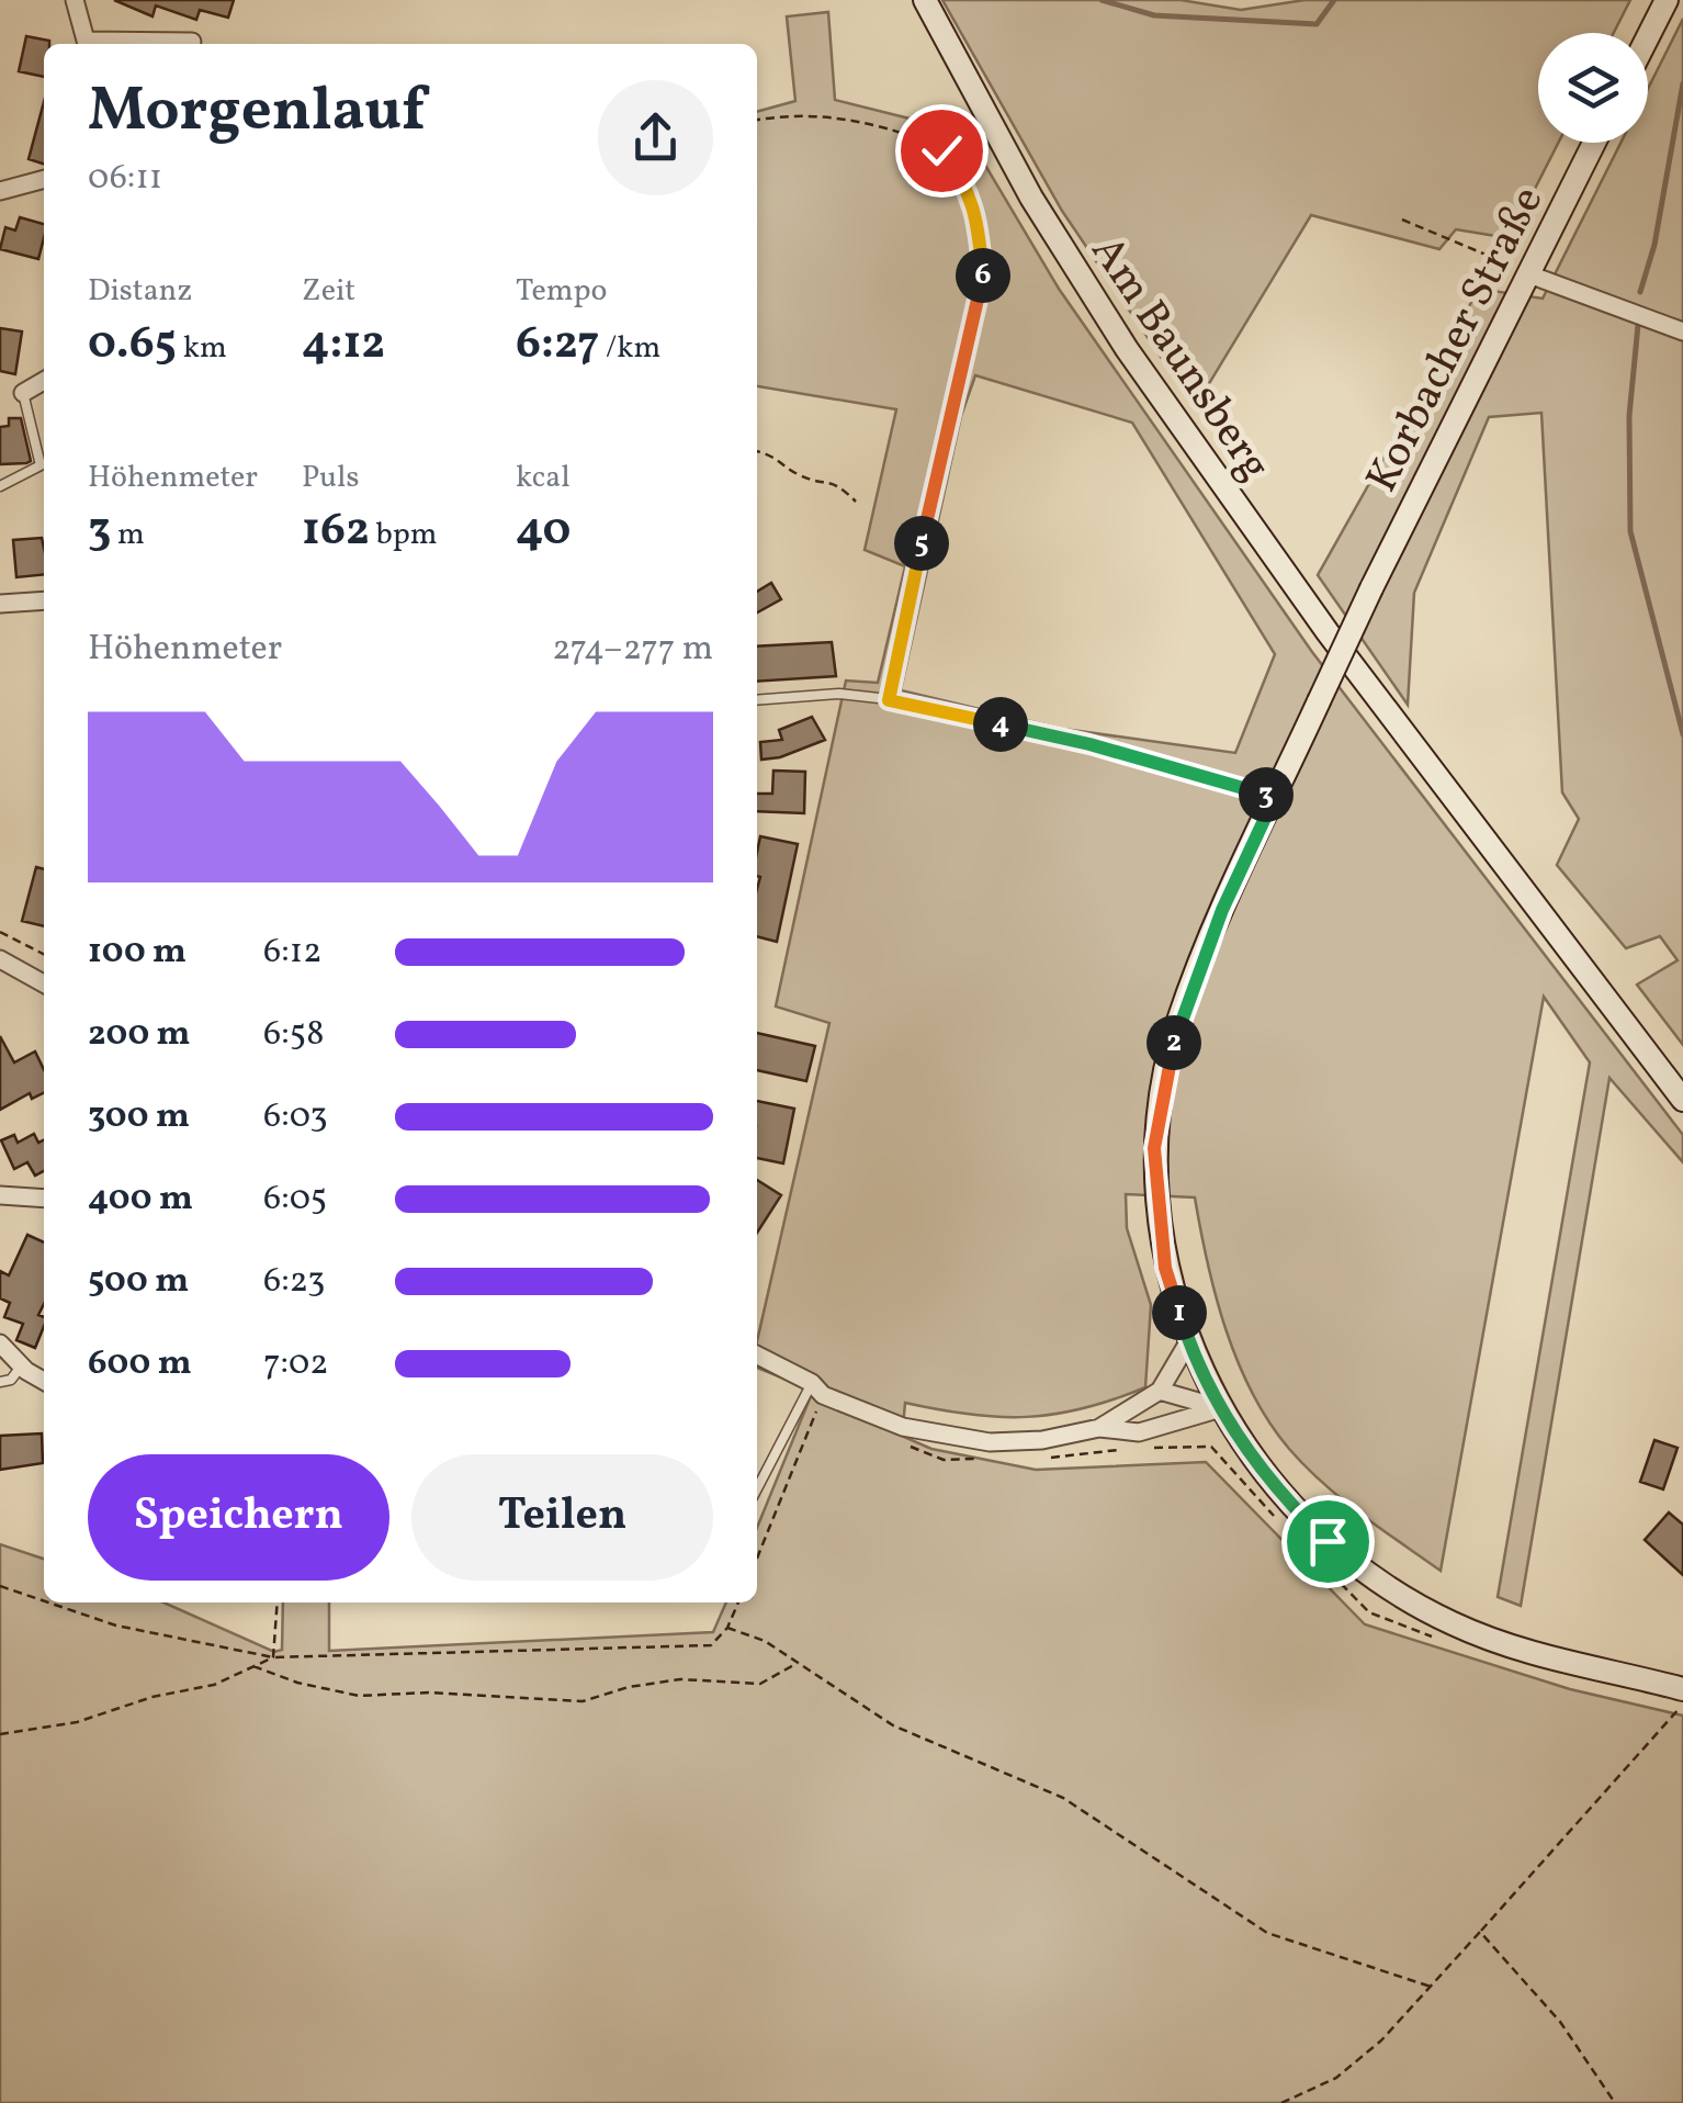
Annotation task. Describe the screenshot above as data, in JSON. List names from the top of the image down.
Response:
{
  "streets": {
    "street": ["Korbacher Straße", "Am Baunsberg"]
  },
  "page": {
    "heading": ["Morgenlauf", "06:11"],
    "stats": [
      ["Distanz", "0.65 km"],
      ["Zeit", "4:12"],
      ["Tempo", "6:27 /km"],
      ["Höhenmeter", "3 m"],
      ["Puls", "162 bpm"],
      ["kcal", "40"]
    ],
    "pins": [
      "6",
      "5",
      "4",
      "3",
      "2",
      "1"
    ],
    "chart": ["Höhenmeter", "274–277 m"],
    "list": [
      {
        "name": "100 m",
        "note": "6:12"
      },
      {
        "name": "200 m",
        "note": "6:58"
      },
      {
        "name": "300 m",
        "note": "6:03"
      },
      {
        "name": "400 m",
        "note": "6:05"
      },
      {
        "name": "500 m",
        "note": "6:23"
      },
      {
        "name": "600 m",
        "note": "7:02"
      }
    ],
    "buttons": ["Speichern", "Teilen"]
  }
}
